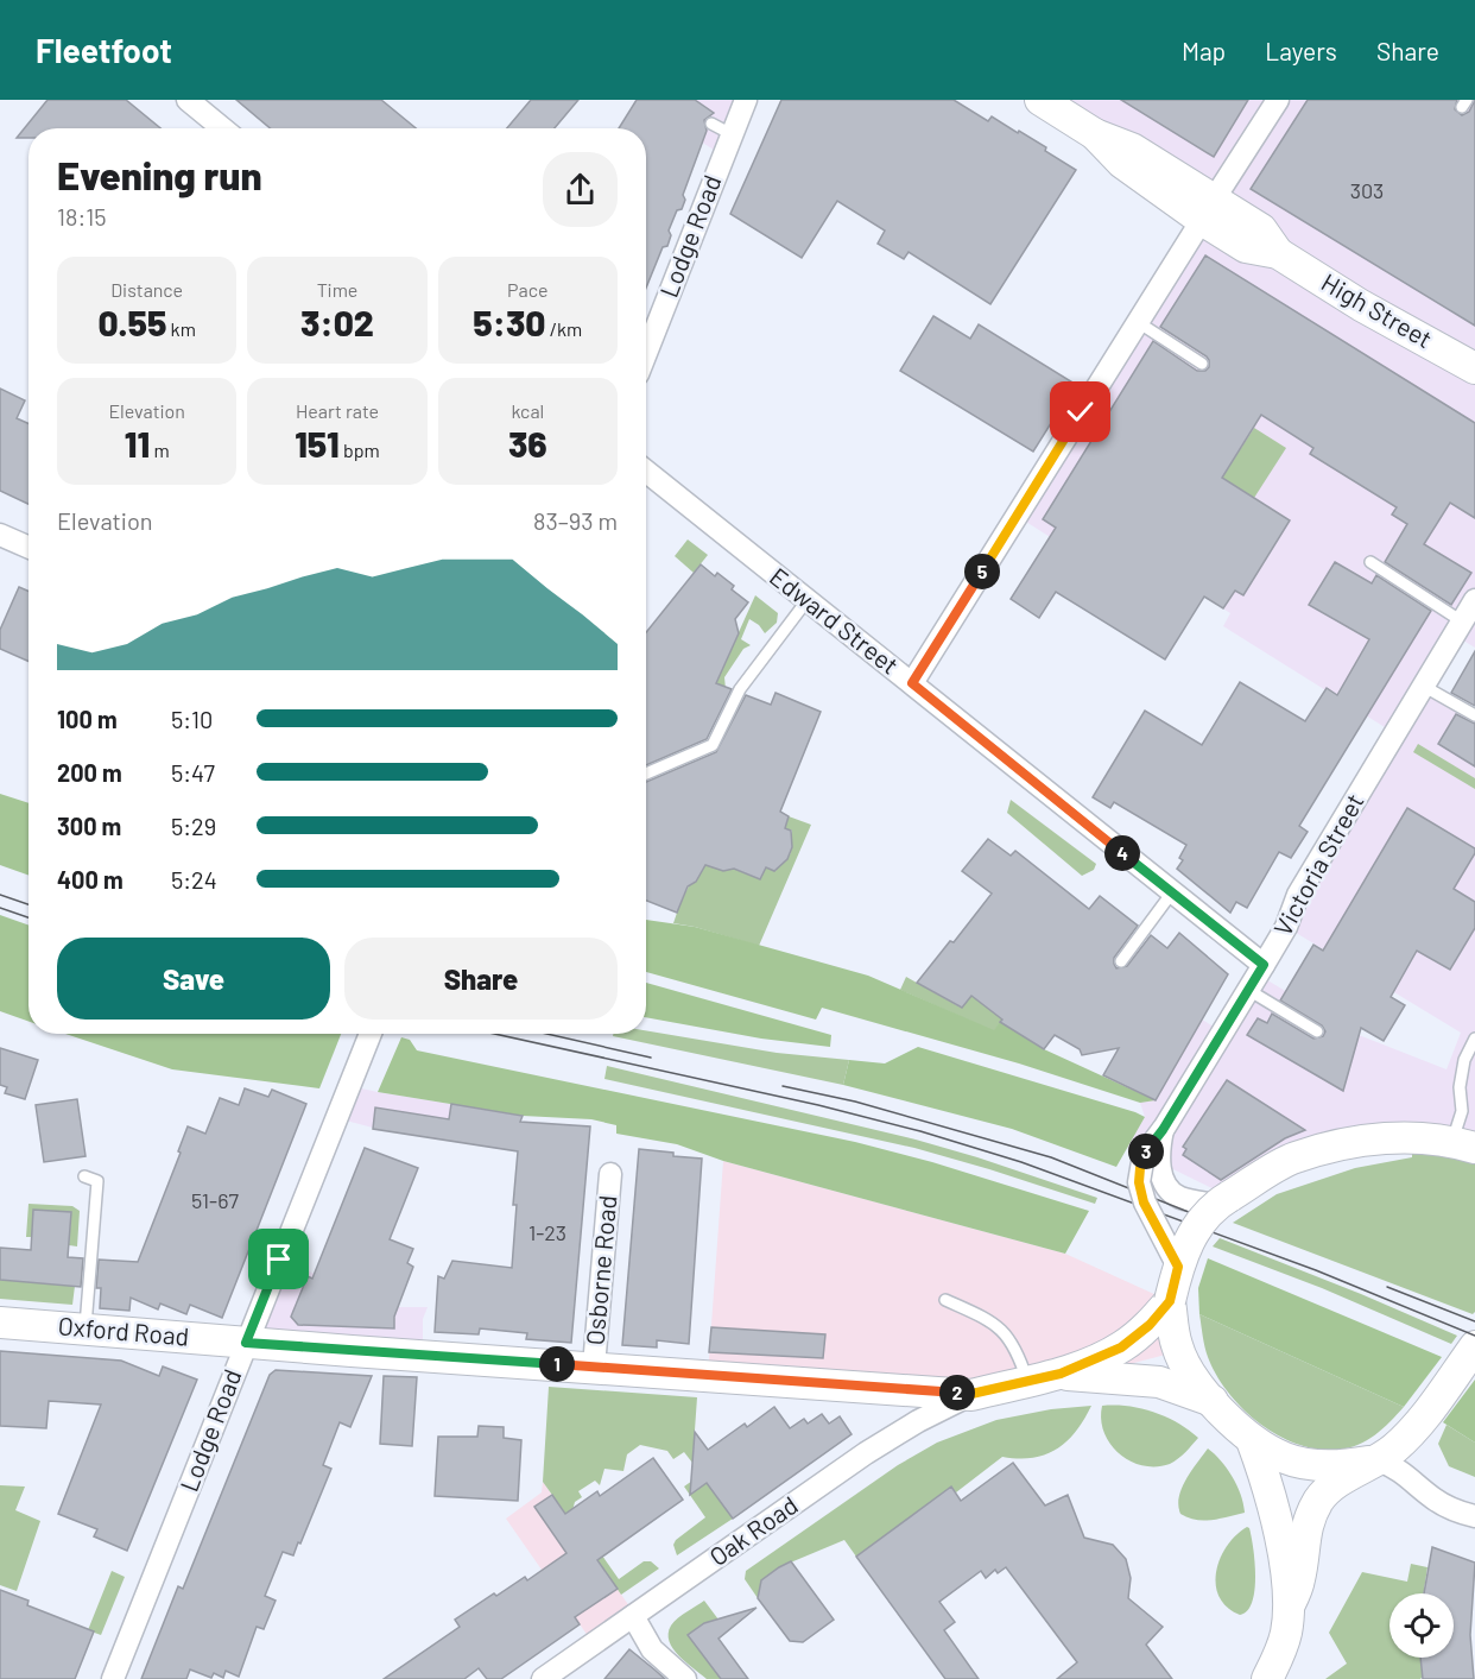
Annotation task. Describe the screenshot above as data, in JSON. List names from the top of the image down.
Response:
{
  "streets": {
    "street": [
      "Lodge Road",
      "High Street",
      "Edward Street",
      "Victoria Street",
      "Osborne Road",
      "Oxford Road",
      "Oak Road"
    ]
  },
  "crossings": [
    ["Lodge Road", "Oxford Road"],
    ["Edward Street", "Victoria Street"],
    ["Osborne Road", "Oxford Road"],
    ["Oxford Road", "Oak Road"]
  ],
  "house_numbers": ["303", "51-67", "1-23"],
  "page": {
    "header": "Fleetfoot",
    "nav": ["Map", "Layers", "Share"],
    "heading": ["Evening run", "18:15"],
    "stats": [
      ["Distance", "0.55 km"],
      ["Time", "3:02"],
      ["Pace", "5:30 /km"],
      ["Elevation", "11 m"],
      ["Heart rate", "151 bpm"],
      ["kcal", "36"]
    ],
    "chart": ["Elevation", "83–93 m"],
    "pins": [
      "5",
      "4",
      "3",
      "1",
      "2"
    ],
    "list": [
      {
        "name": "100 m",
        "note": "5:10"
      },
      {
        "name": "200 m",
        "note": "5:47"
      },
      {
        "name": "300 m",
        "note": "5:29"
      },
      {
        "name": "400 m",
        "note": "5:24"
      }
    ],
    "buttons": ["Save", "Share"]
  }
}
